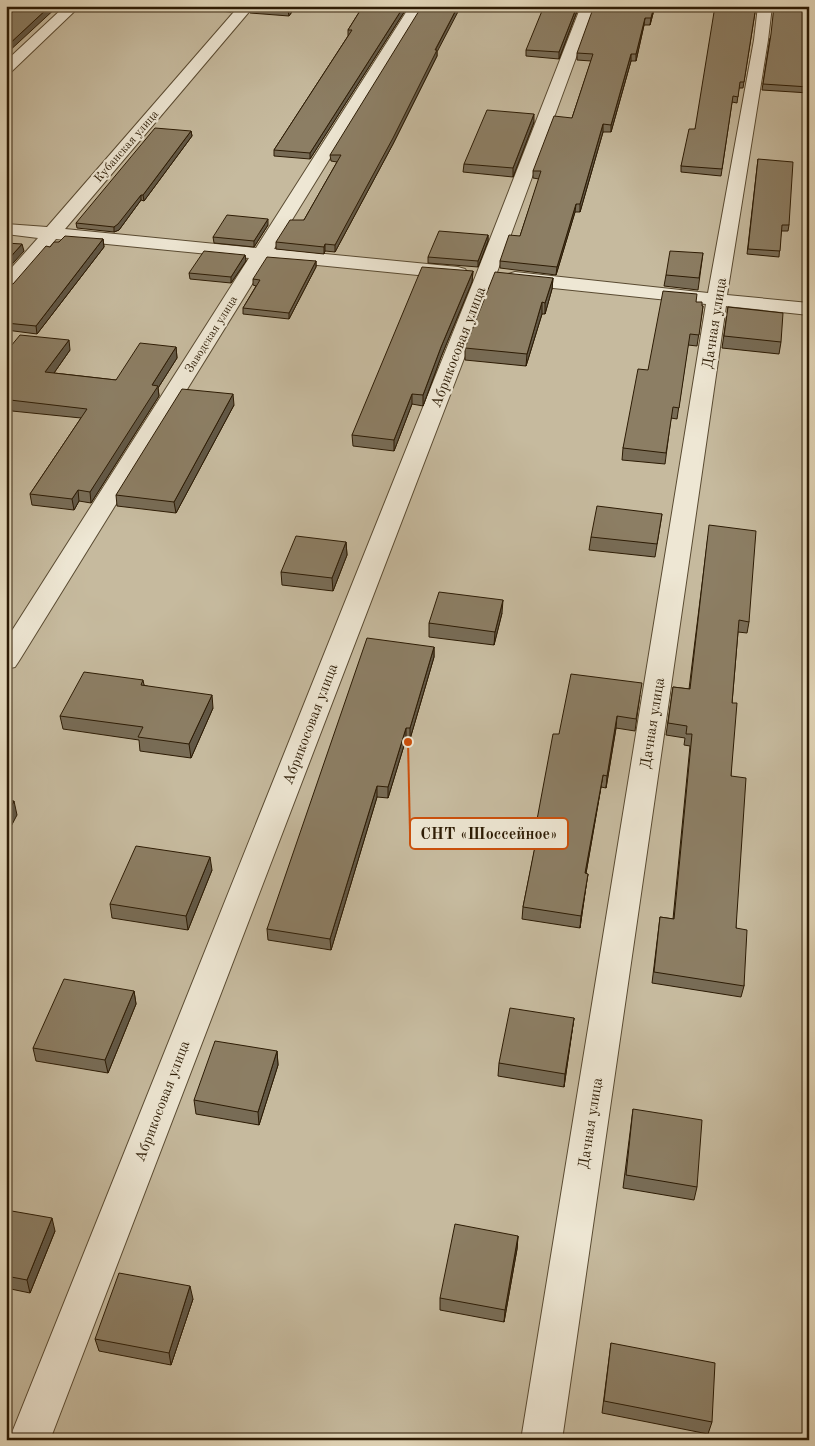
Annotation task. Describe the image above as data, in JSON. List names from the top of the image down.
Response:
{
  "streets": {
    "street": [
      "Кубанская улица",
      "Дачная улица",
      "Заводская улица",
      "Абрикосовая улица"
    ]
  },
  "places": ["СНТ «Шоссейное»"]
}
